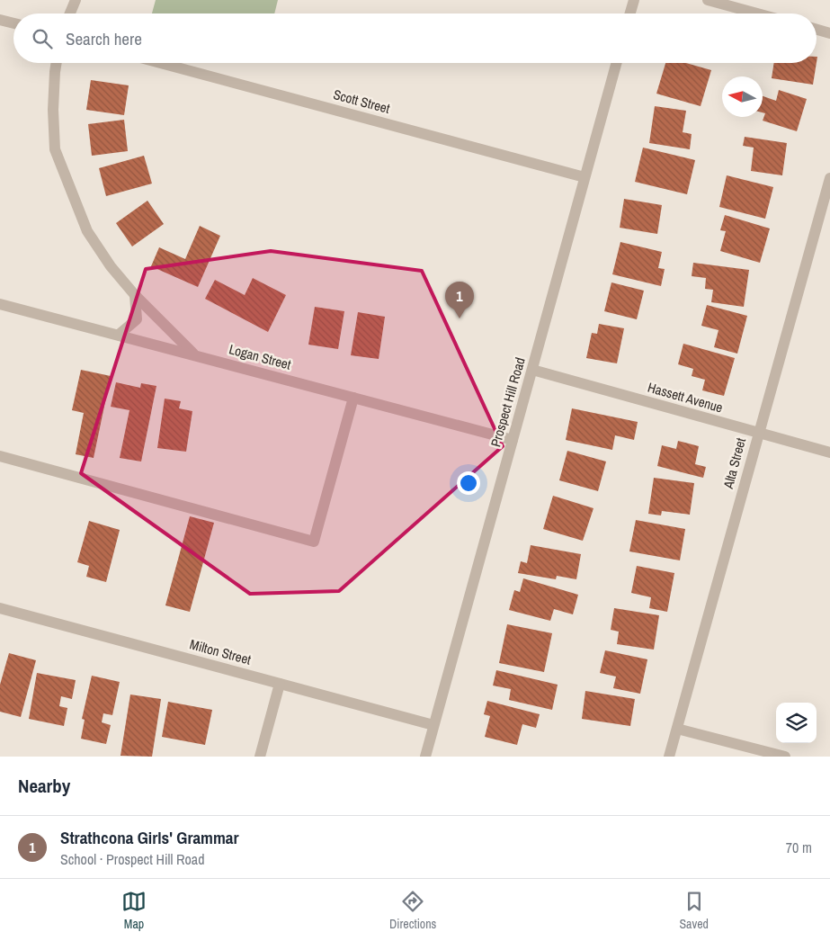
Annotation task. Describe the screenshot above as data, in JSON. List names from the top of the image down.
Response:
{
  "streets": {
    "street": [
      "Scott Street",
      "Logan Street",
      "Hassett Avenue",
      "Prospect Hill Road",
      "Alta Street",
      "Milton Street"
    ]
  },
  "crossings": [
    ["Scott Street", "Prospect Hill Road"],
    ["Logan Street", "Prospect Hill Road"],
    ["Hassett Avenue", "Prospect Hill Road"],
    ["Hassett Avenue", "Alta Street"],
    ["Prospect Hill Road", "Milton Street"]
  ],
  "north": "left",
  "page": {
    "search": "Search here",
    "pins": "1",
    "heading": "Nearby",
    "list": [
      {
        "mark": "1",
        "name": "Strathcona Girls' Grammar",
        "note": "School · Prospect Hill Road",
        "value": "70 m"
      }
    ],
    "nav": ["Map", "Directions", "Saved"]
  }
}
